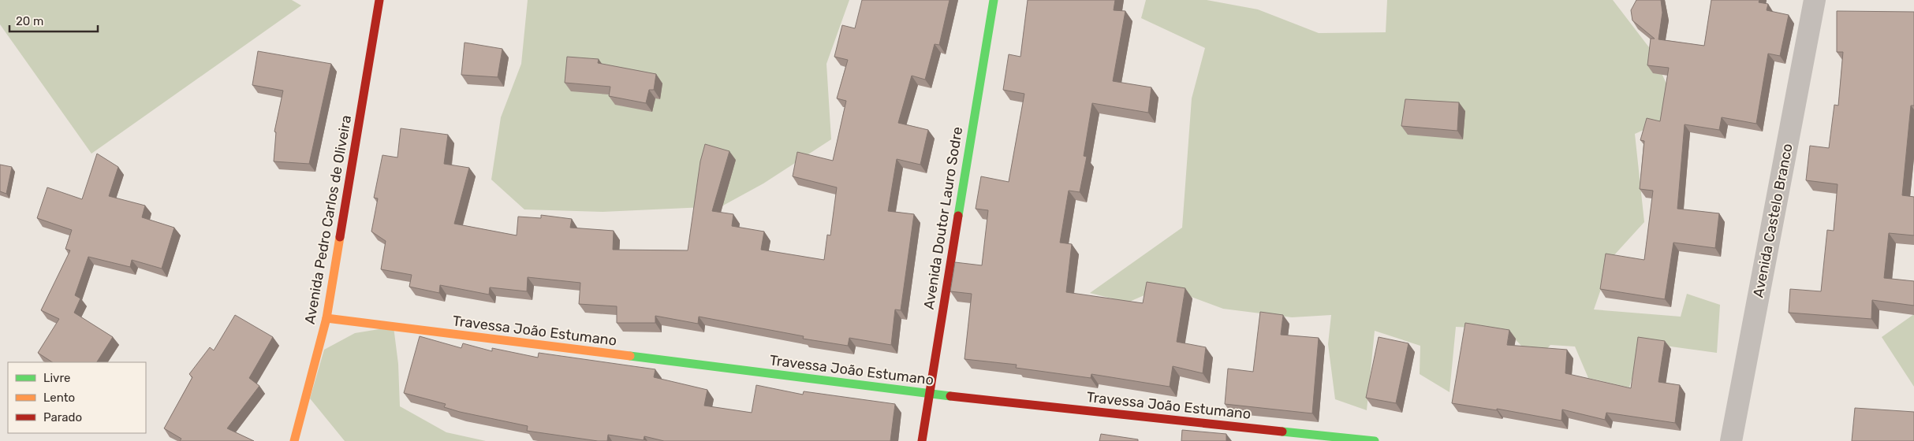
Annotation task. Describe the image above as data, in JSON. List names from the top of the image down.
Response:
{
  "streets": {
    "street": [
      "Avenida Doutor Lauro Sodre",
      "Avenida Pedro Carlos de Oliveira",
      "Avenida Castelo Branco",
      "Travessa João Estumano"
    ]
  },
  "crossings": [
    ["Avenida Doutor Lauro Sodre", "Travessa João Estumano"],
    ["Avenida Pedro Carlos de Oliveira", "Travessa João Estumano"]
  ],
  "legend": ["Livre", "Lento", "Parado"],
  "scale_bar": "20 m"
}
